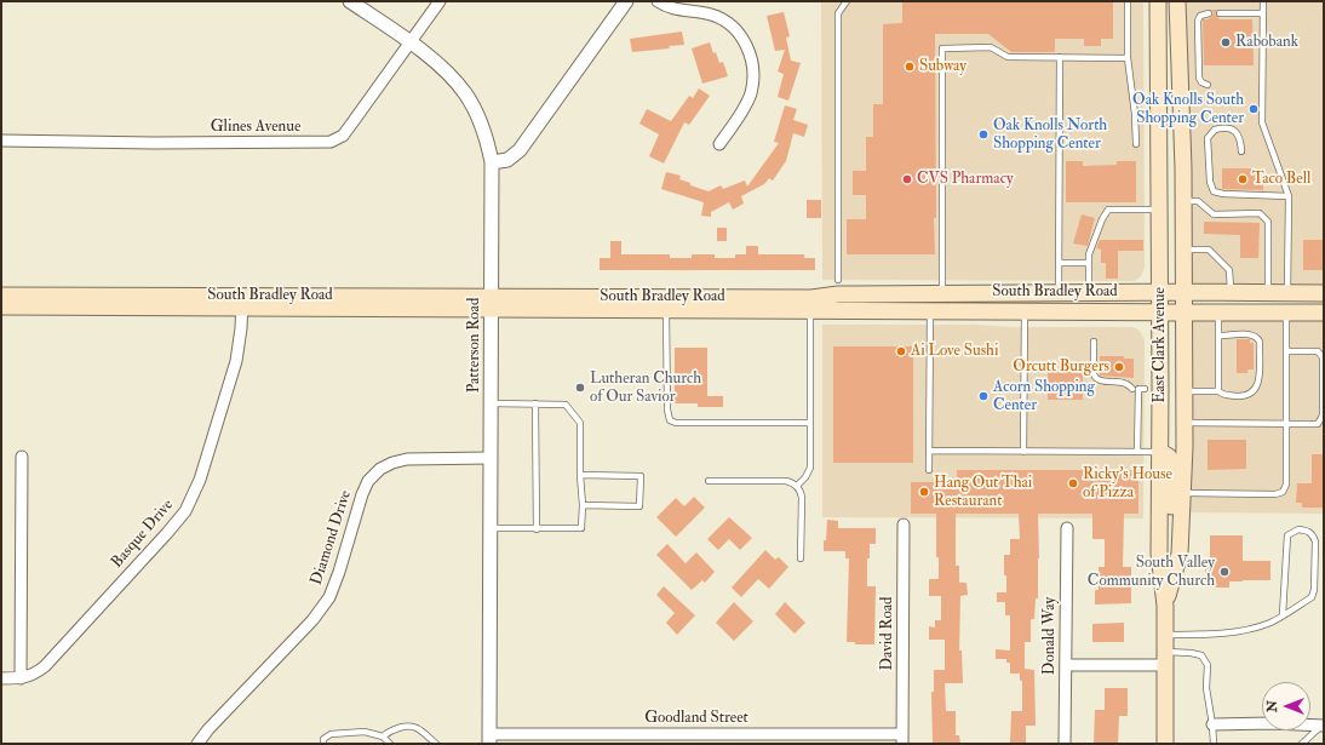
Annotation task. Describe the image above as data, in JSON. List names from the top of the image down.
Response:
{
  "streets": {
    "main road": ["South Bradley Road", "East Clark Avenue"],
    "street": [
      "Glines Avenue",
      "Patterson Road",
      "Basque Drive",
      "Diamond Drive",
      "David Road",
      "Donald Way",
      "Goodland Street"
    ]
  },
  "crossings": [
    ["Glines Avenue", "Patterson Road"],
    ["South Bradley Road", "Patterson Road"],
    ["South Bradley Road", "East Clark Avenue"],
    ["South Bradley Road", "Basque Drive"],
    ["Patterson Road", "Diamond Drive"],
    ["Patterson Road", "Goodland Street"],
    ["David Road", "Goodland Street"]
  ],
  "places": [
    "Rabobank",
    "Subway",
    "Oak Knolls South Shopping Center",
    "Oak Knolls North Shopping Center",
    "CVS Pharmacy",
    "Taco Bell",
    "Ai Love Sushi",
    "Orcutt Burgers",
    "Lutheran Church of Our Savior",
    "Acorn Shopping Center",
    "Ricky's House of Pizza",
    "Hang Out Thai Restaurant",
    "South Valley Community Church"
  ],
  "north": "left"
}
